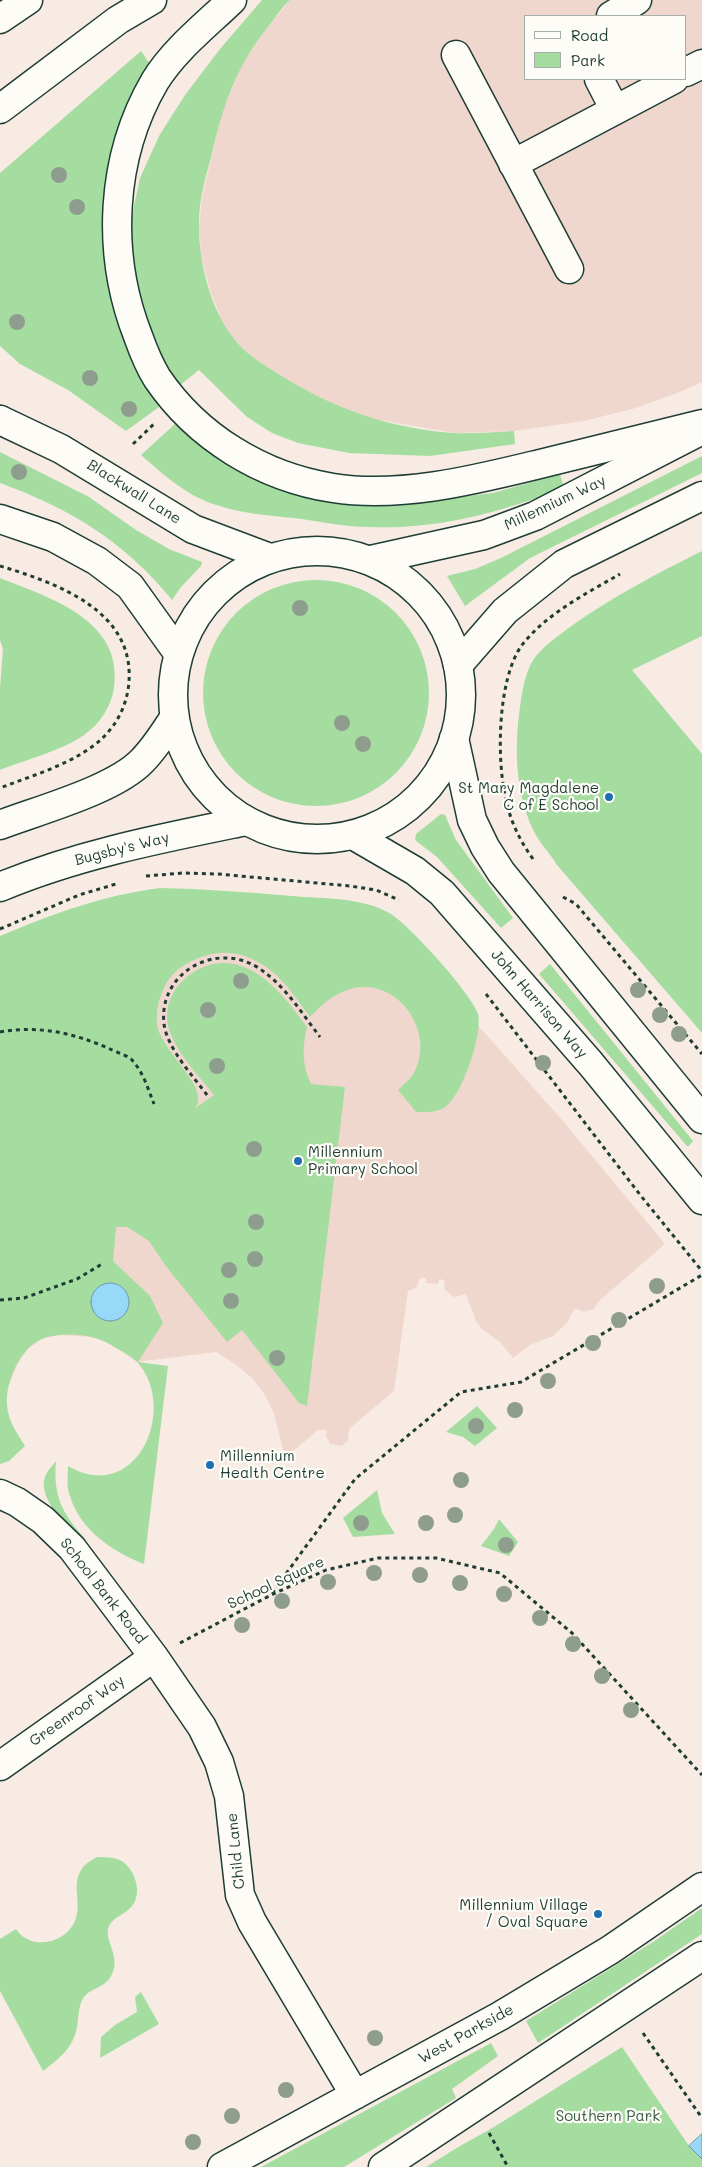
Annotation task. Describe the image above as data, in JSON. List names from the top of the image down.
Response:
{
  "streets": {
    "main road": [
      "Blackwall Lane",
      "Millennium Way",
      "Bugsby's Way",
      "John Harrison Way",
      "School Bank Road",
      "Greenroof Way",
      "Child Lane",
      "West Parkside"
    ],
    "path": ["School Square"]
  },
  "crossings": [
    ["School Square", "School Bank Road"],
    ["School Square", "Greenroof Way"],
    ["School Square", "Child Lane"],
    ["School Bank Road", "Greenroof Way"],
    ["School Bank Road", "Child Lane"],
    ["Greenroof Way", "Child Lane"],
    ["Child Lane", "West Parkside"]
  ],
  "parks": ["Southern Park"],
  "places": [
    "St Mary Magdalene C of E School",
    "Millennium Primary School",
    "Millennium Health Centre",
    "Millennium Village / Oval Square"
  ],
  "legend": ["Road", "Park"]
}
